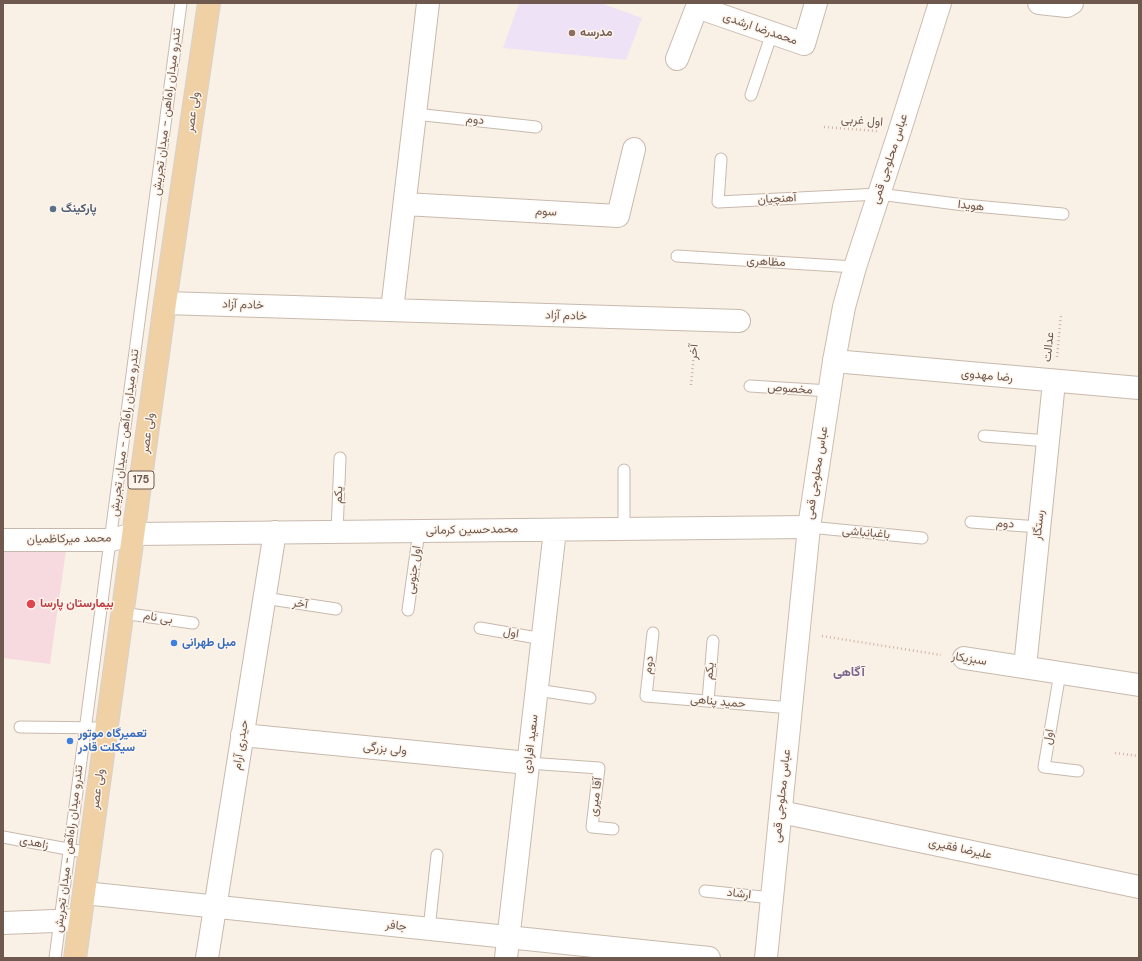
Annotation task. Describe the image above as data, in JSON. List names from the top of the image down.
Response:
{
  "streets": {
    "main road": ["ولی عصر", "175"],
    "street": [
      "محمدرضا ارشدی",
      "عباس محلوجی قمی",
      "سوم",
      "خادم آزاد",
      "رضا مهدوی",
      "رستگار",
      "محمدحسین کرمانی",
      "محمد میرکاظمیان",
      "سبزیکار",
      "سعید افرادی",
      "حیدری آرام",
      "ولی بزرگی",
      "علیرضا فقیری",
      "جافر"
    ],
    "lane": [
      "تندرو میدان راه‌آهن - میدان تجریش",
      "دوم",
      "آهنچیان",
      "هویدا",
      "مظاهری",
      "آخر",
      "مخصوص",
      "یکم",
      "باغبانباشی",
      "اول جنوبی",
      "بی نام",
      "اول",
      "حمید پناهی",
      "آقا میری",
      "زاهدی",
      "ارشاد"
    ],
    "path": ["اول غربی", "عدالت"]
  },
  "crossings": [
    ["تندرو میدان راه‌آهن - میدان تجریش", "ولی عصر"],
    ["تندرو میدان راه‌آهن - میدان تجریش", "محمد میرکاظمیان"],
    ["تندرو میدان راه‌آهن - میدان تجریش", "زاهدی"],
    ["ولی عصر", "خادم آزاد"],
    ["ولی عصر", "محمدحسین کرمانی"],
    ["ولی عصر", "محمد میرکاظمیان"],
    ["ولی عصر", "بی نام"],
    ["ولی عصر", "زاهدی"],
    ["ولی عصر", "جافر"],
    ["دوم", "رستگار"],
    ["دوم", "حمید پناهی"],
    ["اول غربی", "عباس محلوجی قمی"],
    ["عباس محلوجی قمی", "آهنچیان"],
    ["عباس محلوجی قمی", "هویدا"],
    ["عباس محلوجی قمی", "مظاهری"],
    ["عباس محلوجی قمی", "رضا مهدوی"],
    ["عباس محلوجی قمی", "مخصوص"],
    ["عباس محلوجی قمی", "محمدحسین کرمانی"],
    ["عباس محلوجی قمی", "باغبانباشی"],
    ["عباس محلوجی قمی", "سبزیکار"],
    ["عباس محلوجی قمی", "حمید پناهی"],
    ["عباس محلوجی قمی", "علیرضا فقیری"],
    ["عباس محلوجی قمی", "ارشاد"],
    ["آهنچیان", "هویدا"],
    ["خادم آزاد", "آخر"],
    ["عدالت", "رضا مهدوی"],
    ["عدالت", "رستگار"],
    ["آخر", "حیدری آرام"],
    ["رضا مهدوی", "رستگار"],
    ["یکم", "محمدحسین کرمانی"],
    ["یکم", "حمید پناهی"],
    ["رستگار", "سبزیکار"],
    ["محمدحسین کرمانی", "باغبانباشی"],
    ["محمدحسین کرمانی", "محمد میرکاظمیان"],
    ["محمدحسین کرمانی", "اول جنوبی"],
    ["محمدحسین کرمانی", "سعید افرادی"],
    ["محمدحسین کرمانی", "حیدری آرام"],
    ["اول", "سبزیکار"],
    ["اول", "سعید افرادی"],
    ["سعید افرادی", "ولی بزرگی"],
    ["سعید افرادی", "آقا میری"],
    ["سعید افرادی", "جافر"],
    ["حیدری آرام", "ولی بزرگی"],
    ["حیدری آرام", "جافر"],
    ["ولی بزرگی", "آقا میری"]
  ],
  "districts": ["آگاهی"],
  "places": [
    "مدرسه",
    "پارکینگ",
    "بیمارستان پارسا",
    "مبل طهرانی",
    "تعمیرگاه موتور سیکلت قادر"
  ]
}
